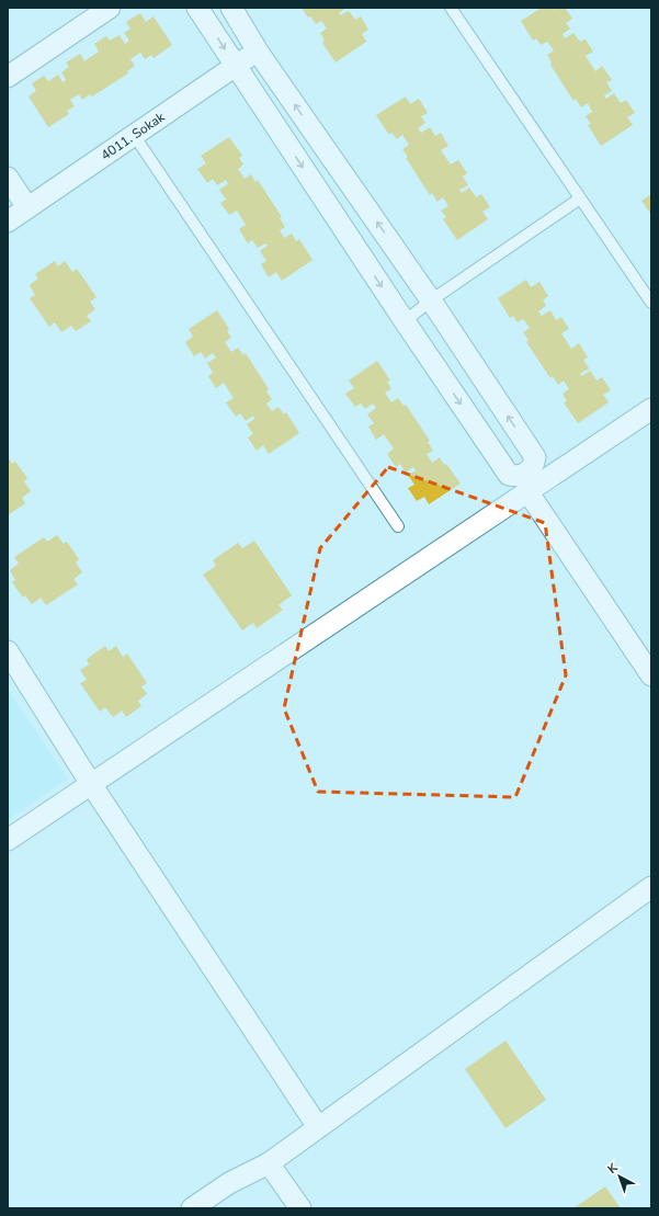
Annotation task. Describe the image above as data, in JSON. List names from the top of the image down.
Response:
{
  "streets": {
    "street": ["4011. Sokak"]
  },
  "north": "top left"
}
